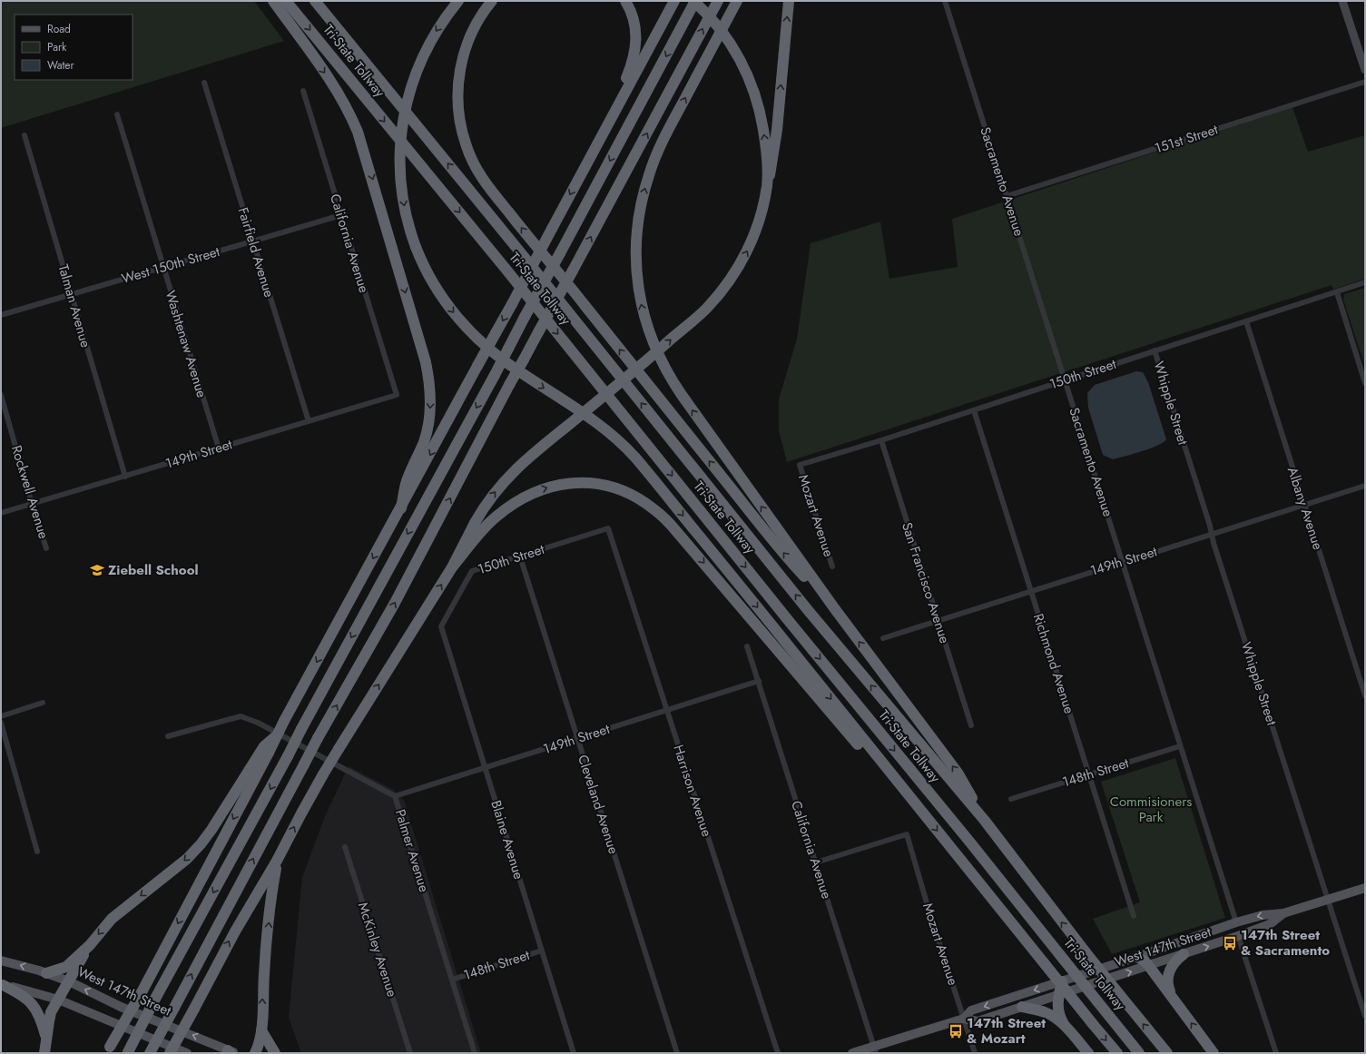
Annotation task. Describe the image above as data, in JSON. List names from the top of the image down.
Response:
{
  "streets": {
    "highway": ["Tri-State Tollway"],
    "main road": ["West 147th Street"],
    "street": [
      "151st Street",
      "Sacramento Avenue",
      "California Avenue",
      "Fairfield Avenue",
      "West 150th Street",
      "Talman Avenue",
      "Washtenaw Avenue",
      "150th Street",
      "Whipple Street",
      "149th Street",
      "Rockwell Avenue",
      "Albany Avenue",
      "Mozart Avenue",
      "San Francisco Avenue",
      "Richmond Avenue",
      "148th Street",
      "Harrison Avenue",
      "Cleveland Avenue",
      "Blaine Avenue",
      "Palmer Avenue",
      "McKinley Avenue"
    ]
  },
  "crossings": [
    ["151st Street", "Sacramento Avenue"],
    ["Sacramento Avenue", "150th Street"],
    ["Sacramento Avenue", "149th Street"],
    ["Sacramento Avenue", "148th Street"],
    ["Sacramento Avenue", "West 147th Street"],
    ["California Avenue", "West 150th Street"],
    ["California Avenue", "149th Street"],
    ["California Avenue", "Mozart Avenue"],
    ["California Avenue", "West 147th Street"],
    ["Fairfield Avenue", "West 150th Street"],
    ["Fairfield Avenue", "149th Street"],
    ["West 150th Street", "Talman Avenue"],
    ["West 150th Street", "Washtenaw Avenue"],
    ["Talman Avenue", "149th Street"],
    ["Washtenaw Avenue", "149th Street"],
    ["150th Street", "Whipple Street"],
    ["150th Street", "Albany Avenue"],
    ["150th Street", "Mozart Avenue"],
    ["150th Street", "San Francisco Avenue"],
    ["150th Street", "Richmond Avenue"],
    ["150th Street", "Harrison Avenue"],
    ["150th Street", "Cleveland Avenue"],
    ["150th Street", "Blaine Avenue"],
    ["Whipple Street", "149th Street"],
    ["Whipple Street", "West 147th Street"],
    ["149th Street", "Rockwell Avenue"],
    ["149th Street", "Albany Avenue"],
    ["149th Street", "San Francisco Avenue"],
    ["149th Street", "Richmond Avenue"],
    ["149th Street", "Harrison Avenue"],
    ["149th Street", "Cleveland Avenue"],
    ["149th Street", "Blaine Avenue"],
    ["149th Street", "Palmer Avenue"],
    ["Mozart Avenue", "West 147th Street"],
    ["Richmond Avenue", "148th Street"],
    ["148th Street", "Blaine Avenue"],
    ["148th Street", "Palmer Avenue"]
  ],
  "parks": ["Commisioners Park"],
  "places": {
    "school or university": ["Ziebell School"],
    "bus stop": ["147th Street & Sacramento", "147th Street & Mozart"]
  },
  "legend": ["Road", "Park", "Water"]
}
